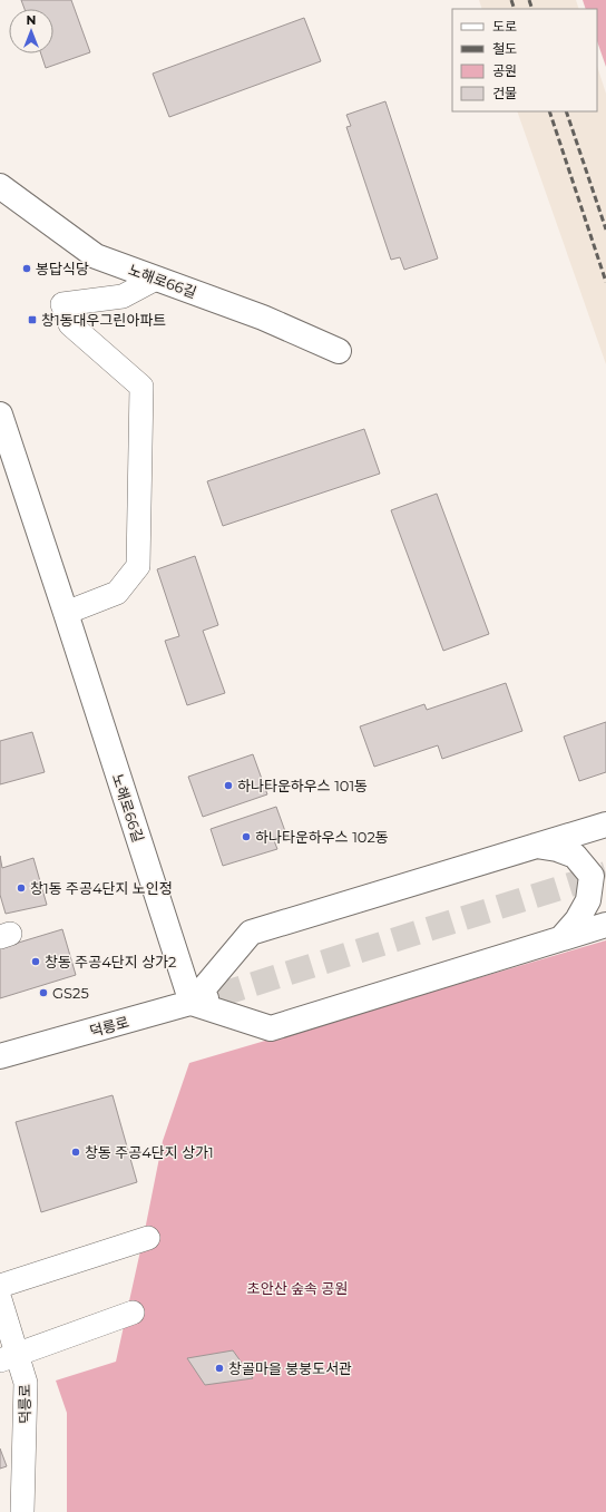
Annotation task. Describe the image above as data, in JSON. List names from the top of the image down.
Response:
{
  "streets": {
    "main road": ["노해로66길", "덕릉로"]
  },
  "crossings": [
    ["노해로66길", "덕릉로"]
  ],
  "parks": ["초안산 숲속 공원"],
  "places": {
    "other": [
      "봉답식당",
      "하나타운하우스 101동",
      "하나타운하우스 102동",
      "창1동 주공4단지 노인정",
      "창동 주공4단지 상가2",
      "GS25",
      "창동 주공4단지 상가1",
      "창골마을 붕붕도서관"
    ],
    "transit": ["창1동대우그린아파트"]
  },
  "legend": [
    "도로",
    "철도",
    "공원",
    "건물"
  ],
  "north": "top"
}
